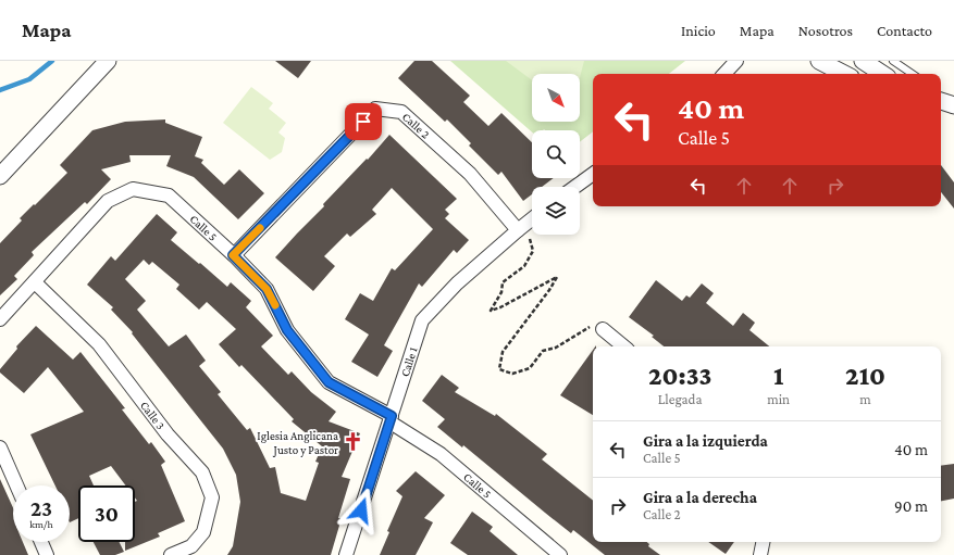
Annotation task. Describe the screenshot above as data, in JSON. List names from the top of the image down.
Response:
{
  "streets": {
    "street": [
      "Calle 2",
      "Calle 5",
      "Calle 1",
      "Calle 3"
    ]
  },
  "crossings": [
    ["Calle 2", "Calle 5"],
    ["Calle 2", "Calle 1"],
    ["Calle 5", "Calle 1"],
    ["Calle 5", "Calle 3"]
  ],
  "places": {
    "church": ["Iglesia Anglicana Justo y Pastor"]
  },
  "north": "bottom right",
  "page": {
    "header": "Mapa",
    "nav": [
      "Inicio",
      "Mapa",
      "Nosotros",
      "Contacto"
    ],
    "turn": ["40 m", "Calle 5"],
    "eta": [
      "20:33",
      "Llegada",
      "1",
      "min",
      "210",
      "m"
    ],
    "list": [
      {
        "name": "Gira a la izquierda",
        "note": "Calle 5",
        "value": "40 m"
      },
      {
        "name": "Gira a la derecha",
        "note": "Calle 2",
        "value": "90 m"
      }
    ],
    "speed": "23 km/h",
    "limit": "30"
  }
}
